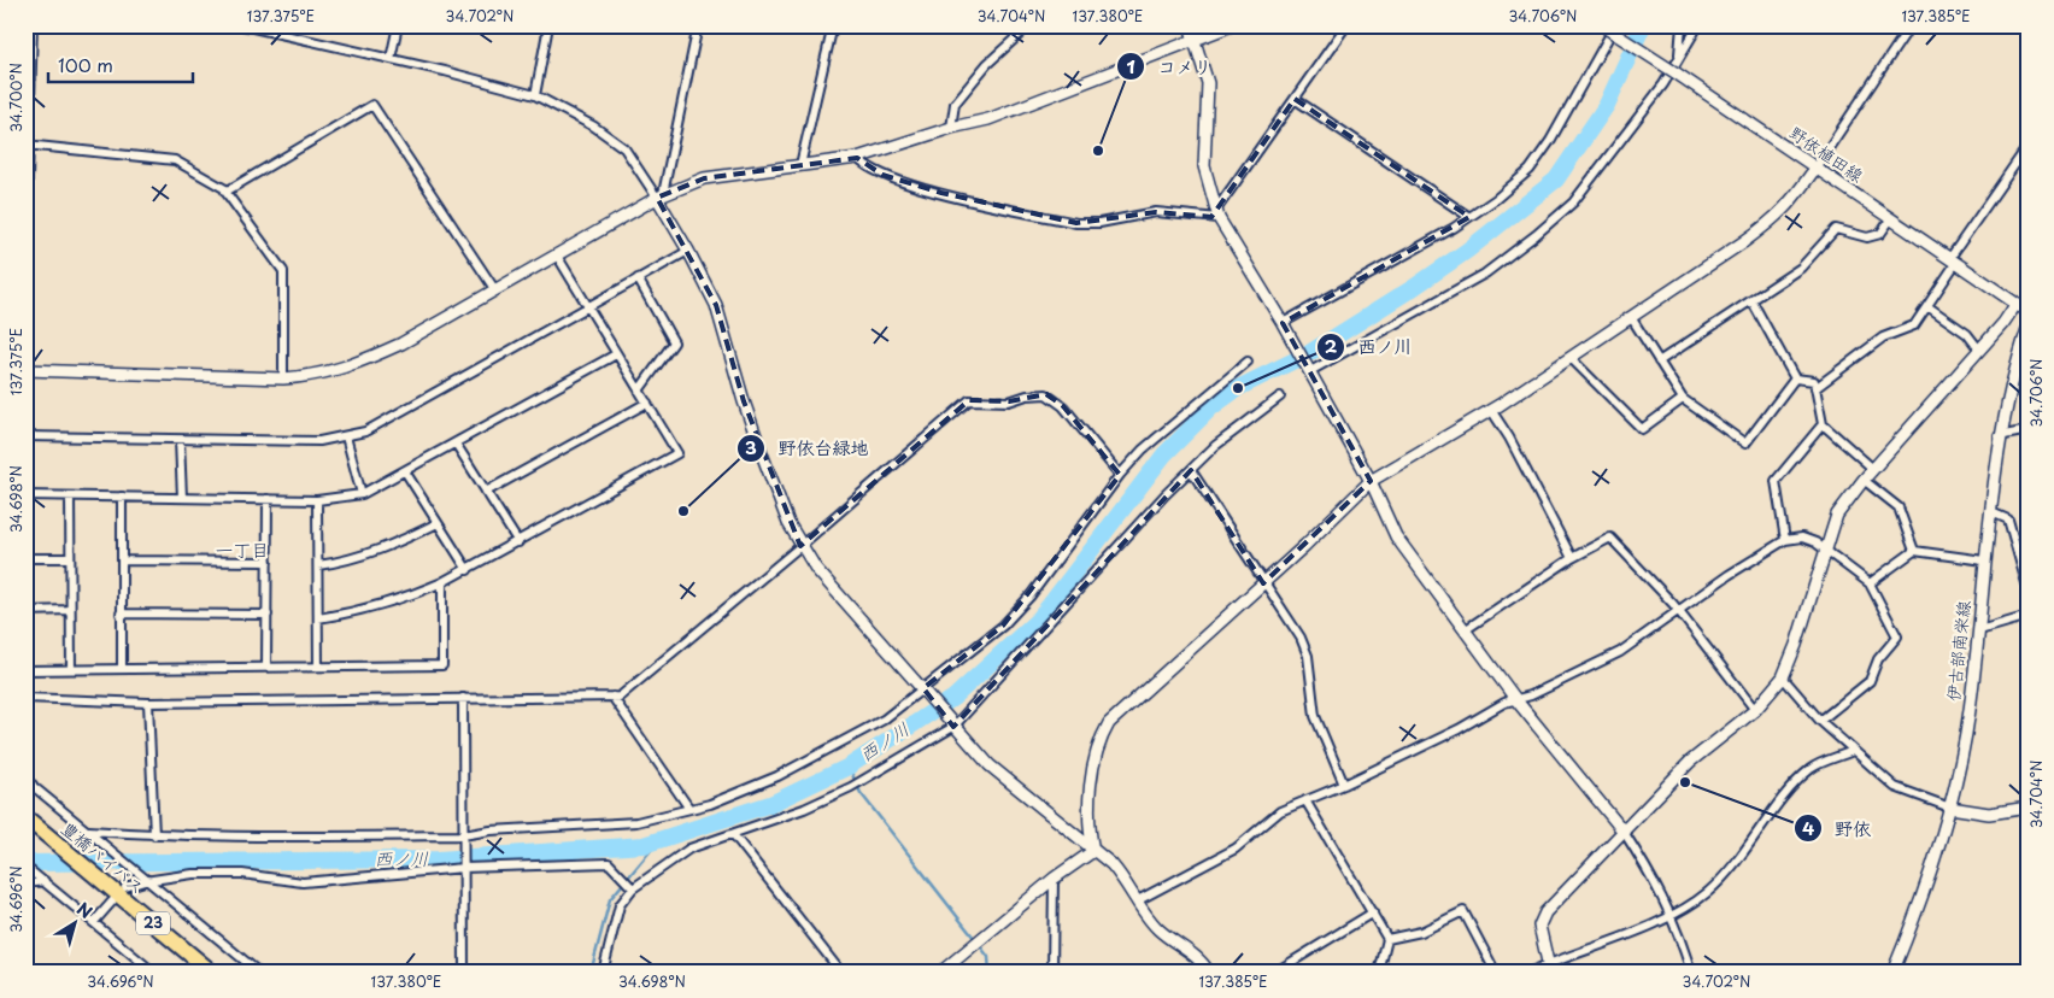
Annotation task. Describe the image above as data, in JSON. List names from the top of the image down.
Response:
{
  "streets": {
    "highway": ["豊橋バイパス", "23"],
    "street": ["野依植田線", "伊古部南栄線"]
  },
  "districts": ["一丁目"],
  "water": ["西ノ川"],
  "places": [
    "コメリ",
    "西ノ川",
    "野依台緑地",
    "野依"
  ],
  "scale_bar": "100 m",
  "north": "top right",
  "coordinates": [
    "137.375°E",
    "34.702°N",
    "34.704°N",
    "137.380°E",
    "34.706°N",
    "137.385°E",
    "34.700°N",
    "34.698°N",
    "34.696°N"
  ]
}
